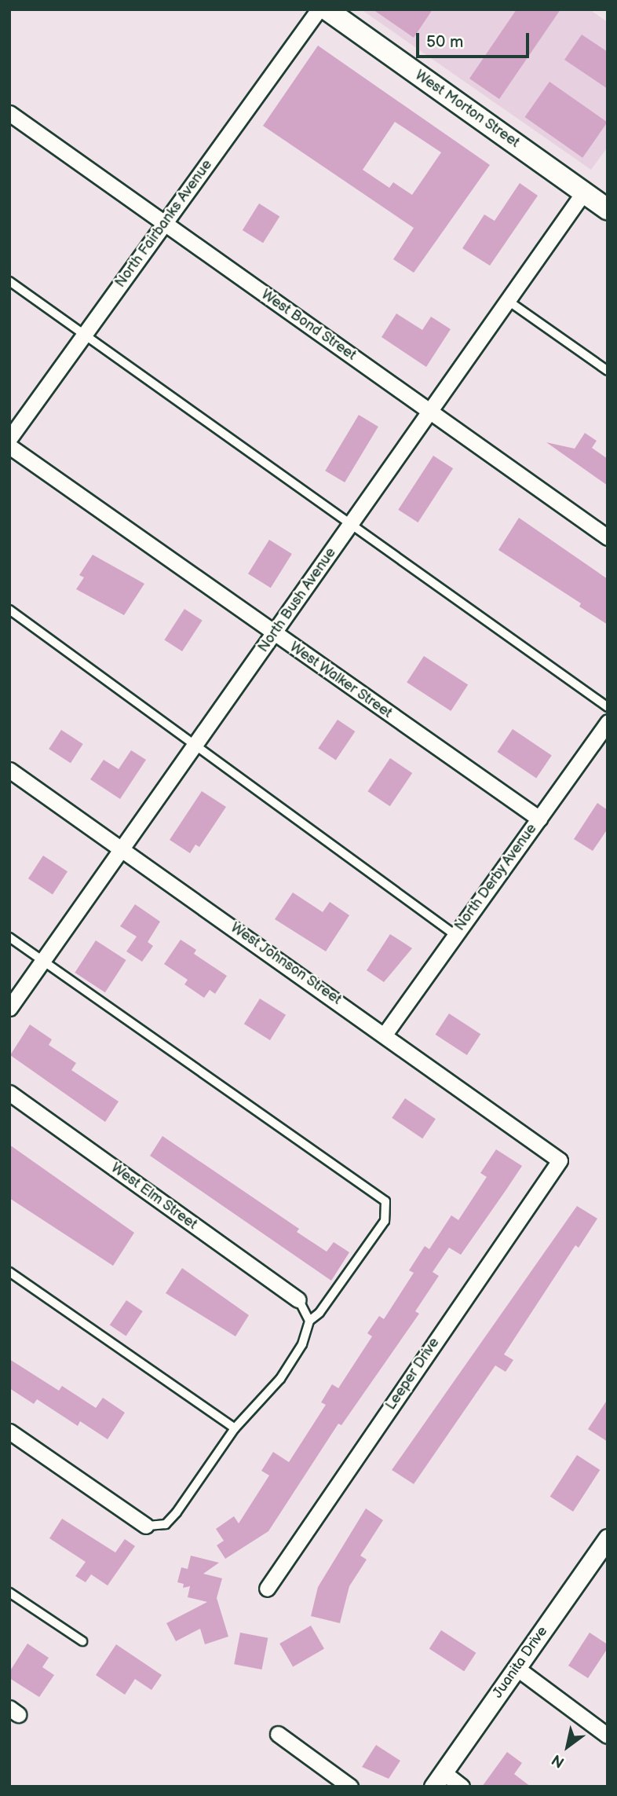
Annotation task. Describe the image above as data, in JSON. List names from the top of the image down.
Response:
{
  "streets": {
    "main road": ["West Morton Street"],
    "street": [
      "North Fairbanks Avenue",
      "West Bond Street",
      "North Bush Avenue",
      "West Walker Street",
      "North Derby Avenue",
      "West Johnson Street",
      "West Elm Street",
      "Leeper Drive",
      "Juanita Drive"
    ]
  },
  "crossings": [
    ["West Morton Street", "North Bush Avenue"],
    ["North Fairbanks Avenue", "West Bond Street"],
    ["West Bond Street", "North Bush Avenue"],
    ["North Bush Avenue", "West Walker Street"],
    ["North Bush Avenue", "West Johnson Street"],
    ["West Walker Street", "North Derby Avenue"],
    ["North Derby Avenue", "West Johnson Street"],
    ["West Johnson Street", "Leeper Drive"]
  ],
  "scale_bar": "50 m",
  "north": "bottom left"
}
